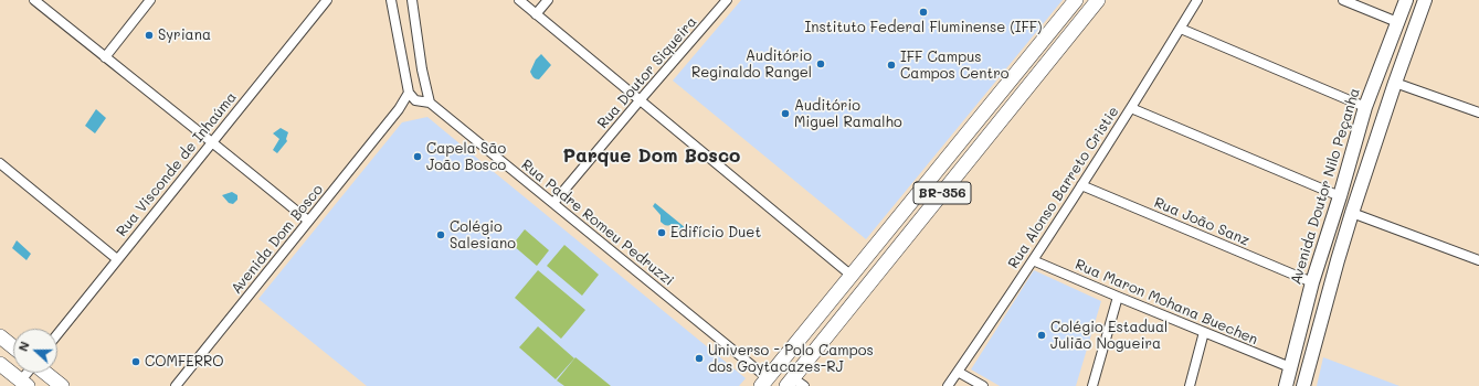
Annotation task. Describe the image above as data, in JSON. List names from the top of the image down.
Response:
{
  "streets": {
    "main road": ["Avenida Doutor Nilo Peçanha", "BR-356"],
    "street": [
      "Rua Doutor Siqueira",
      "Rua Visconde de Inhaúma",
      "Rua Alonso Barreto Cristie",
      "Rua João Sanz",
      "Rua Padre Romeu Pedruzzi",
      "Avenida Dom Bosco",
      "Rua Maron Mohana Buechen"
    ]
  },
  "crossings": [
    ["Rua Doutor Siqueira", "Rua Padre Romeu Pedruzzi"],
    ["Avenida Doutor Nilo Peçanha", "Rua João Sanz"],
    ["Avenida Doutor Nilo Peçanha", "Rua Maron Mohana Buechen"],
    ["Rua Alonso Barreto Cristie", "Rua João Sanz"],
    ["Rua Alonso Barreto Cristie", "Rua Maron Mohana Buechen"]
  ],
  "districts": ["Parque Dom Bosco"],
  "places": [
    "Instituto Federal Fluminense (IFF)",
    "Syriana",
    "Auditório Reginaldo Rangel",
    "IFF Campus Campos Centro",
    "Auditório Miguel Ramalho",
    "Capela São João Bosco",
    "Edifício Duet",
    "Colégio Salesiano",
    "Colégio Estadual Julião Nogueira",
    "Universo - Polo Campos dos Goytacazes-RJ",
    "COMFERRO"
  ],
  "north": "left"
}
